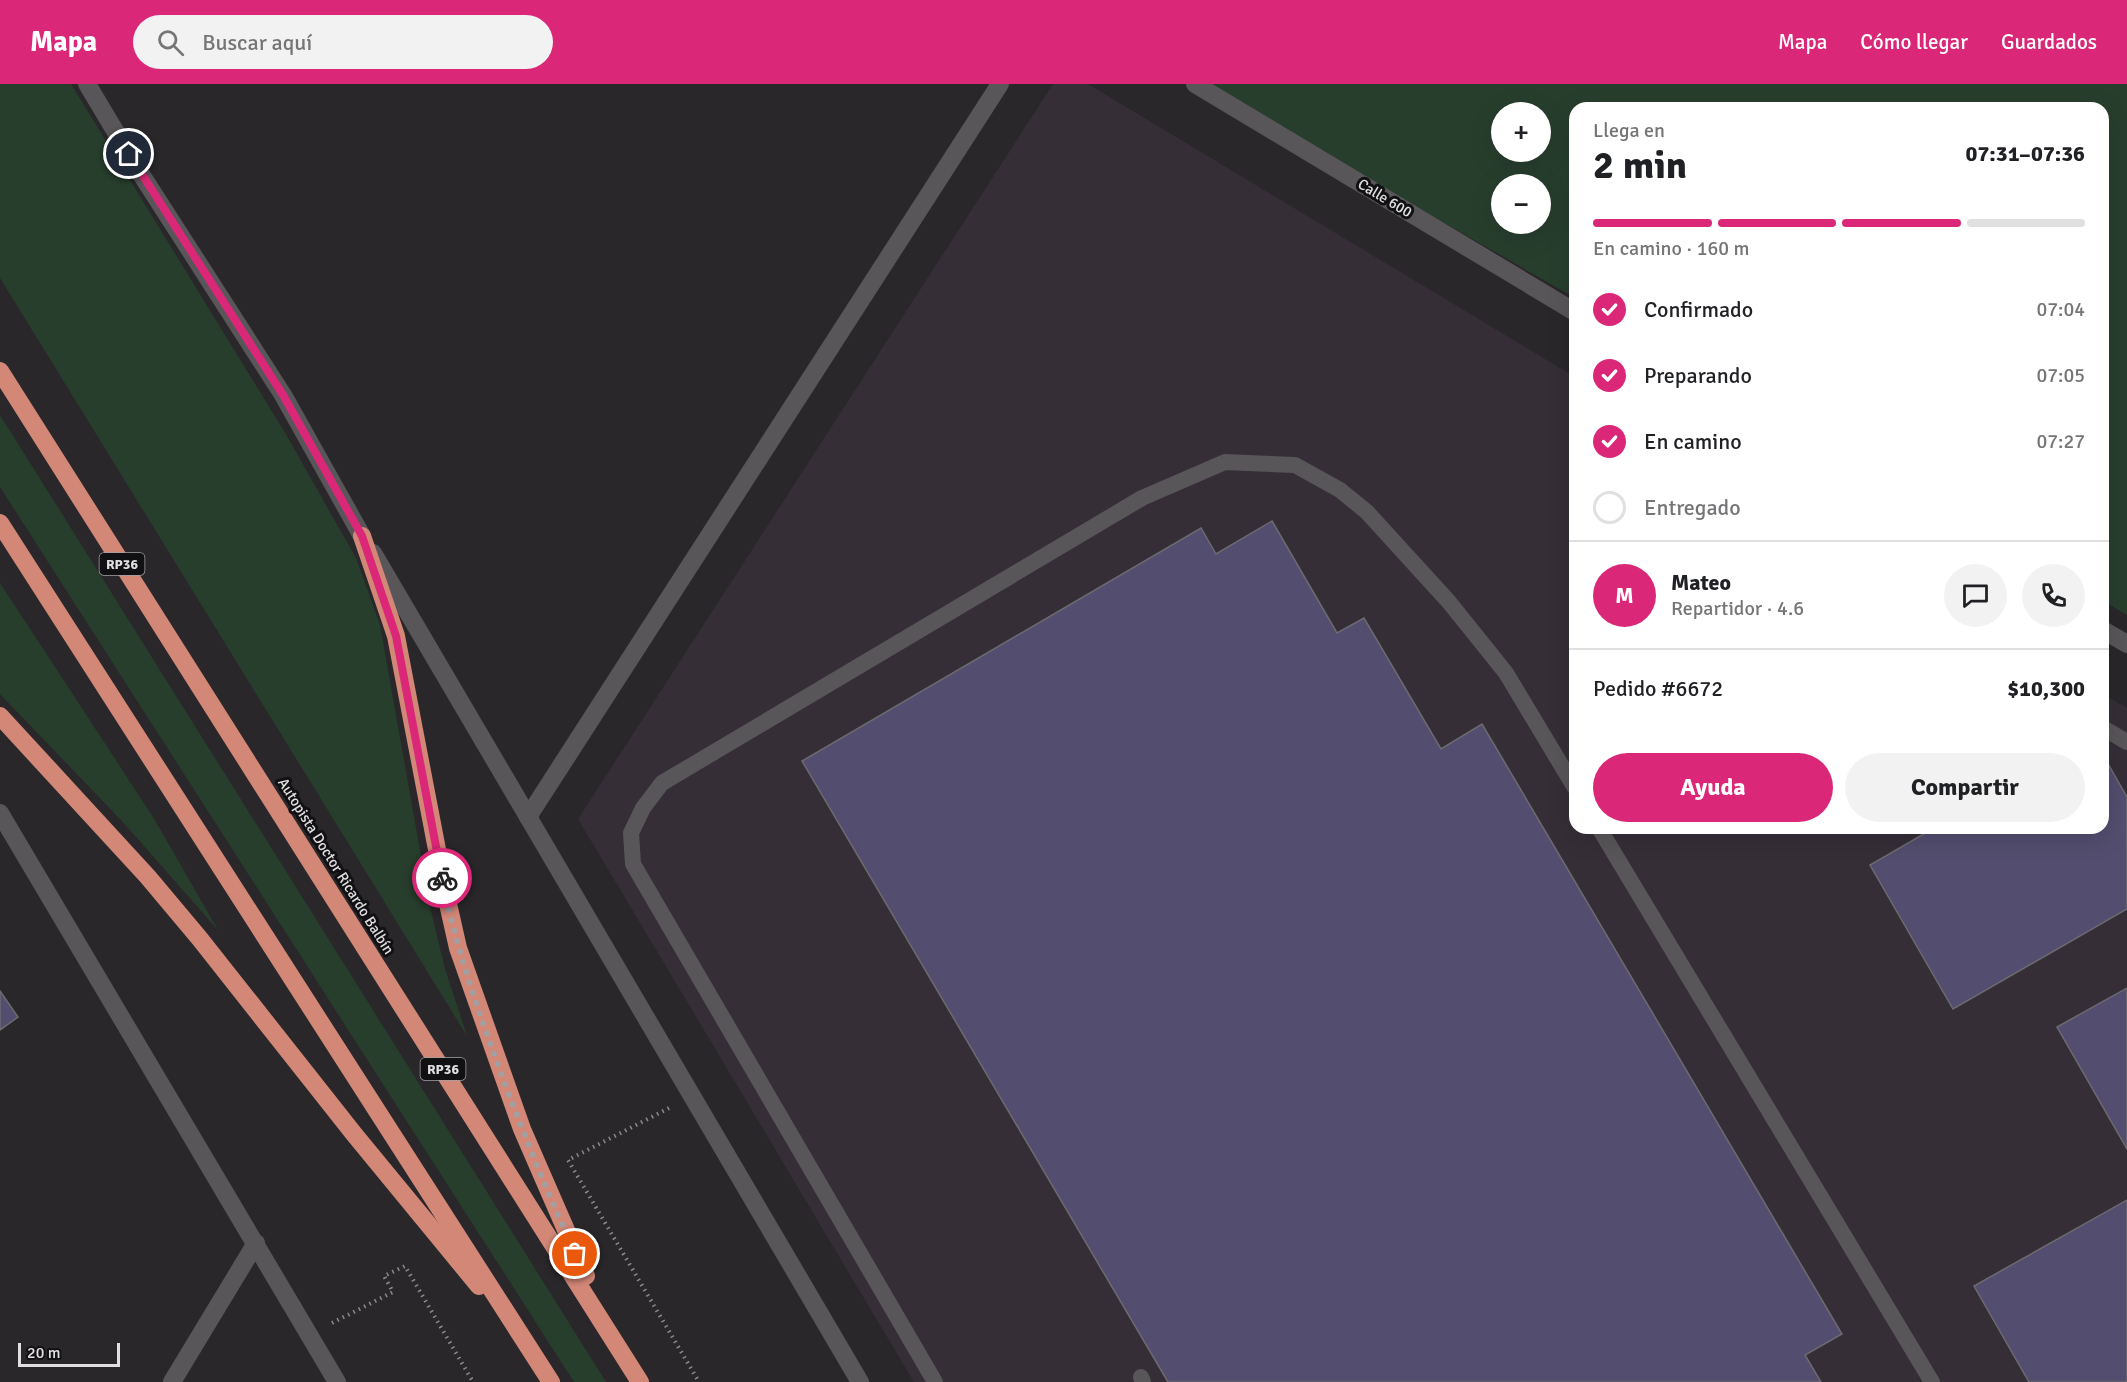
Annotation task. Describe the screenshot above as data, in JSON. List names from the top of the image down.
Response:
{
  "streets": {
    "highway": ["RP36", "Autopista Doctor Ricardo Balbín"],
    "street": ["Calle 600"]
  },
  "scale_bar": "20 m",
  "page": {
    "header": "Mapa",
    "search": "Buscar aquí",
    "nav": ["Mapa", "Cómo llegar", "Guardados"],
    "map_buttons": ["+", "−"],
    "heading": ["2 min", "Llega en", "07:31–07:36"],
    "panel": [
      "Mateo",
      "Repartidor · 4.6",
      "Pedido #6672",
      "$10,300"
    ],
    "bar": "En camino · 160 m",
    "list": [
      ["Confirmado", "07:04"],
      ["Preparando", "07:05"],
      ["En camino", "07:27"],
      "Entregado"
    ],
    "round": "M",
    "buttons": ["Ayuda", "Compartir"],
    "scale": "20 m"
  }
}
